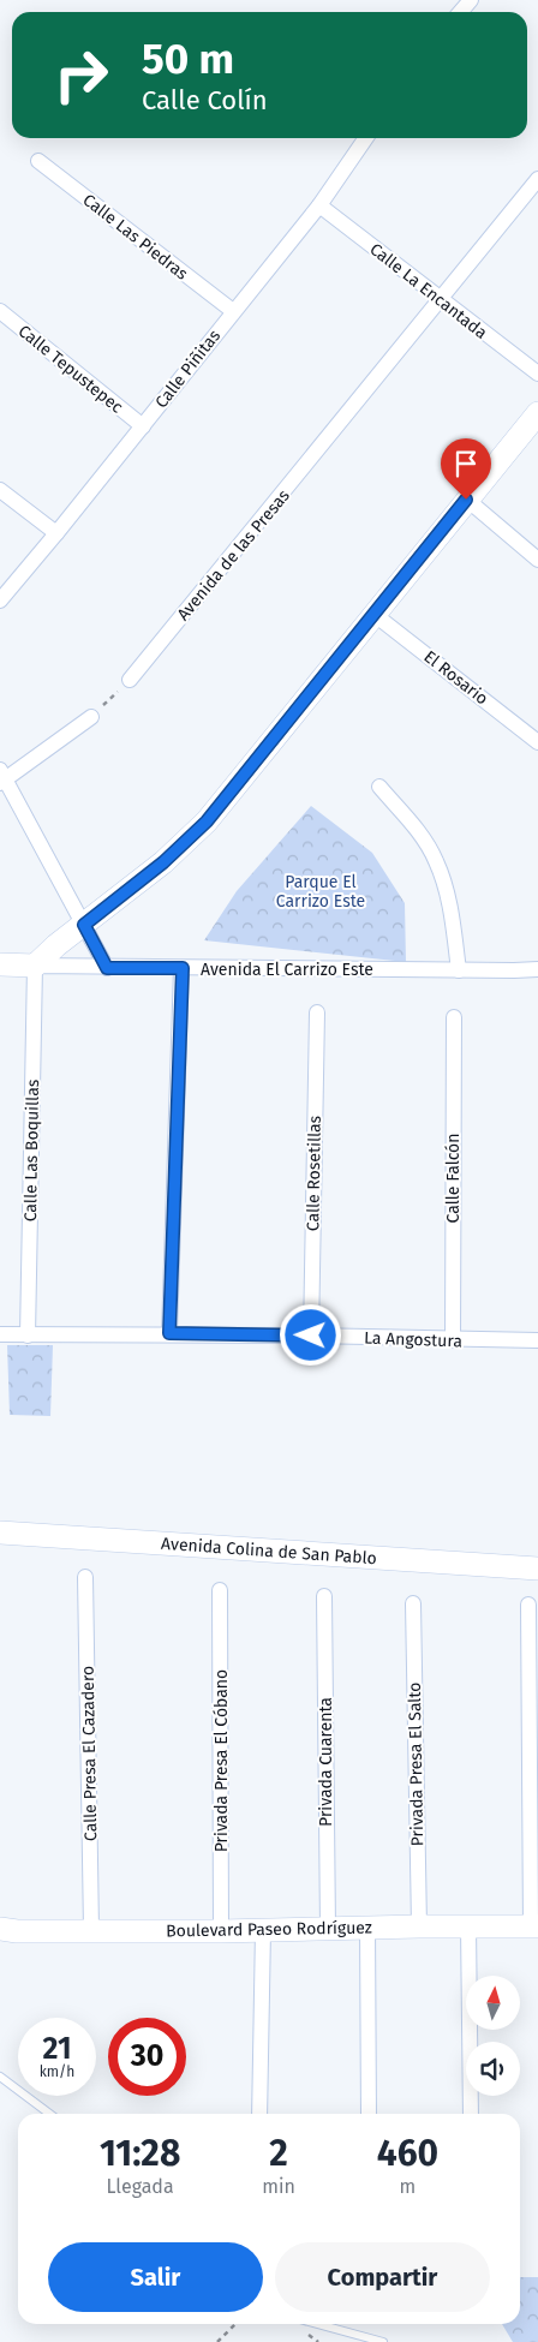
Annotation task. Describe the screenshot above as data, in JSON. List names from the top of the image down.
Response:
{
  "streets": {
    "street": [
      "Calle Las Piedras",
      "Calle La Encantada",
      "Calle Tepustepec",
      "Calle Piñitas",
      "Avenida de las Presas",
      "El Rosario",
      "Avenida El Carrizo Este",
      "Calle Las Boquillas",
      "Calle Rosetillas",
      "Calle Falcón",
      "La Angostura",
      "Avenida Colina de San Pablo",
      "Calle Presa El Cazadero",
      "Privada Presa El Cóbano",
      "Privada Cuarenta",
      "Privada Presa El Salto",
      "Boulevard Paseo Rodríguez"
    ]
  },
  "crossings": [
    ["Calle Las Piedras", "Calle Piñitas"],
    ["Calle La Encantada", "Calle Piñitas"],
    ["Calle La Encantada", "Avenida de las Presas"],
    ["Calle Tepustepec", "Calle Piñitas"],
    ["Avenida El Carrizo Este", "Calle Las Boquillas"],
    ["Calle Las Boquillas", "La Angostura"],
    ["Calle Rosetillas", "La Angostura"],
    ["Calle Falcón", "La Angostura"],
    ["Calle Presa El Cazadero", "Boulevard Paseo Rodríguez"],
    ["Privada Presa El Cóbano", "Boulevard Paseo Rodríguez"],
    ["Privada Cuarenta", "Boulevard Paseo Rodríguez"],
    ["Privada Presa El Salto", "Boulevard Paseo Rodríguez"]
  ],
  "parks": ["Parque El Carrizo Este"],
  "north": "top",
  "page": {
    "turn": ["50 m", "Calle Colín"],
    "speed": "21 km/h",
    "limit": "30",
    "eta": [
      "11:28",
      "Llegada",
      "2",
      "min",
      "460",
      "m"
    ],
    "buttons": ["Salir", "Compartir"]
  }
}
